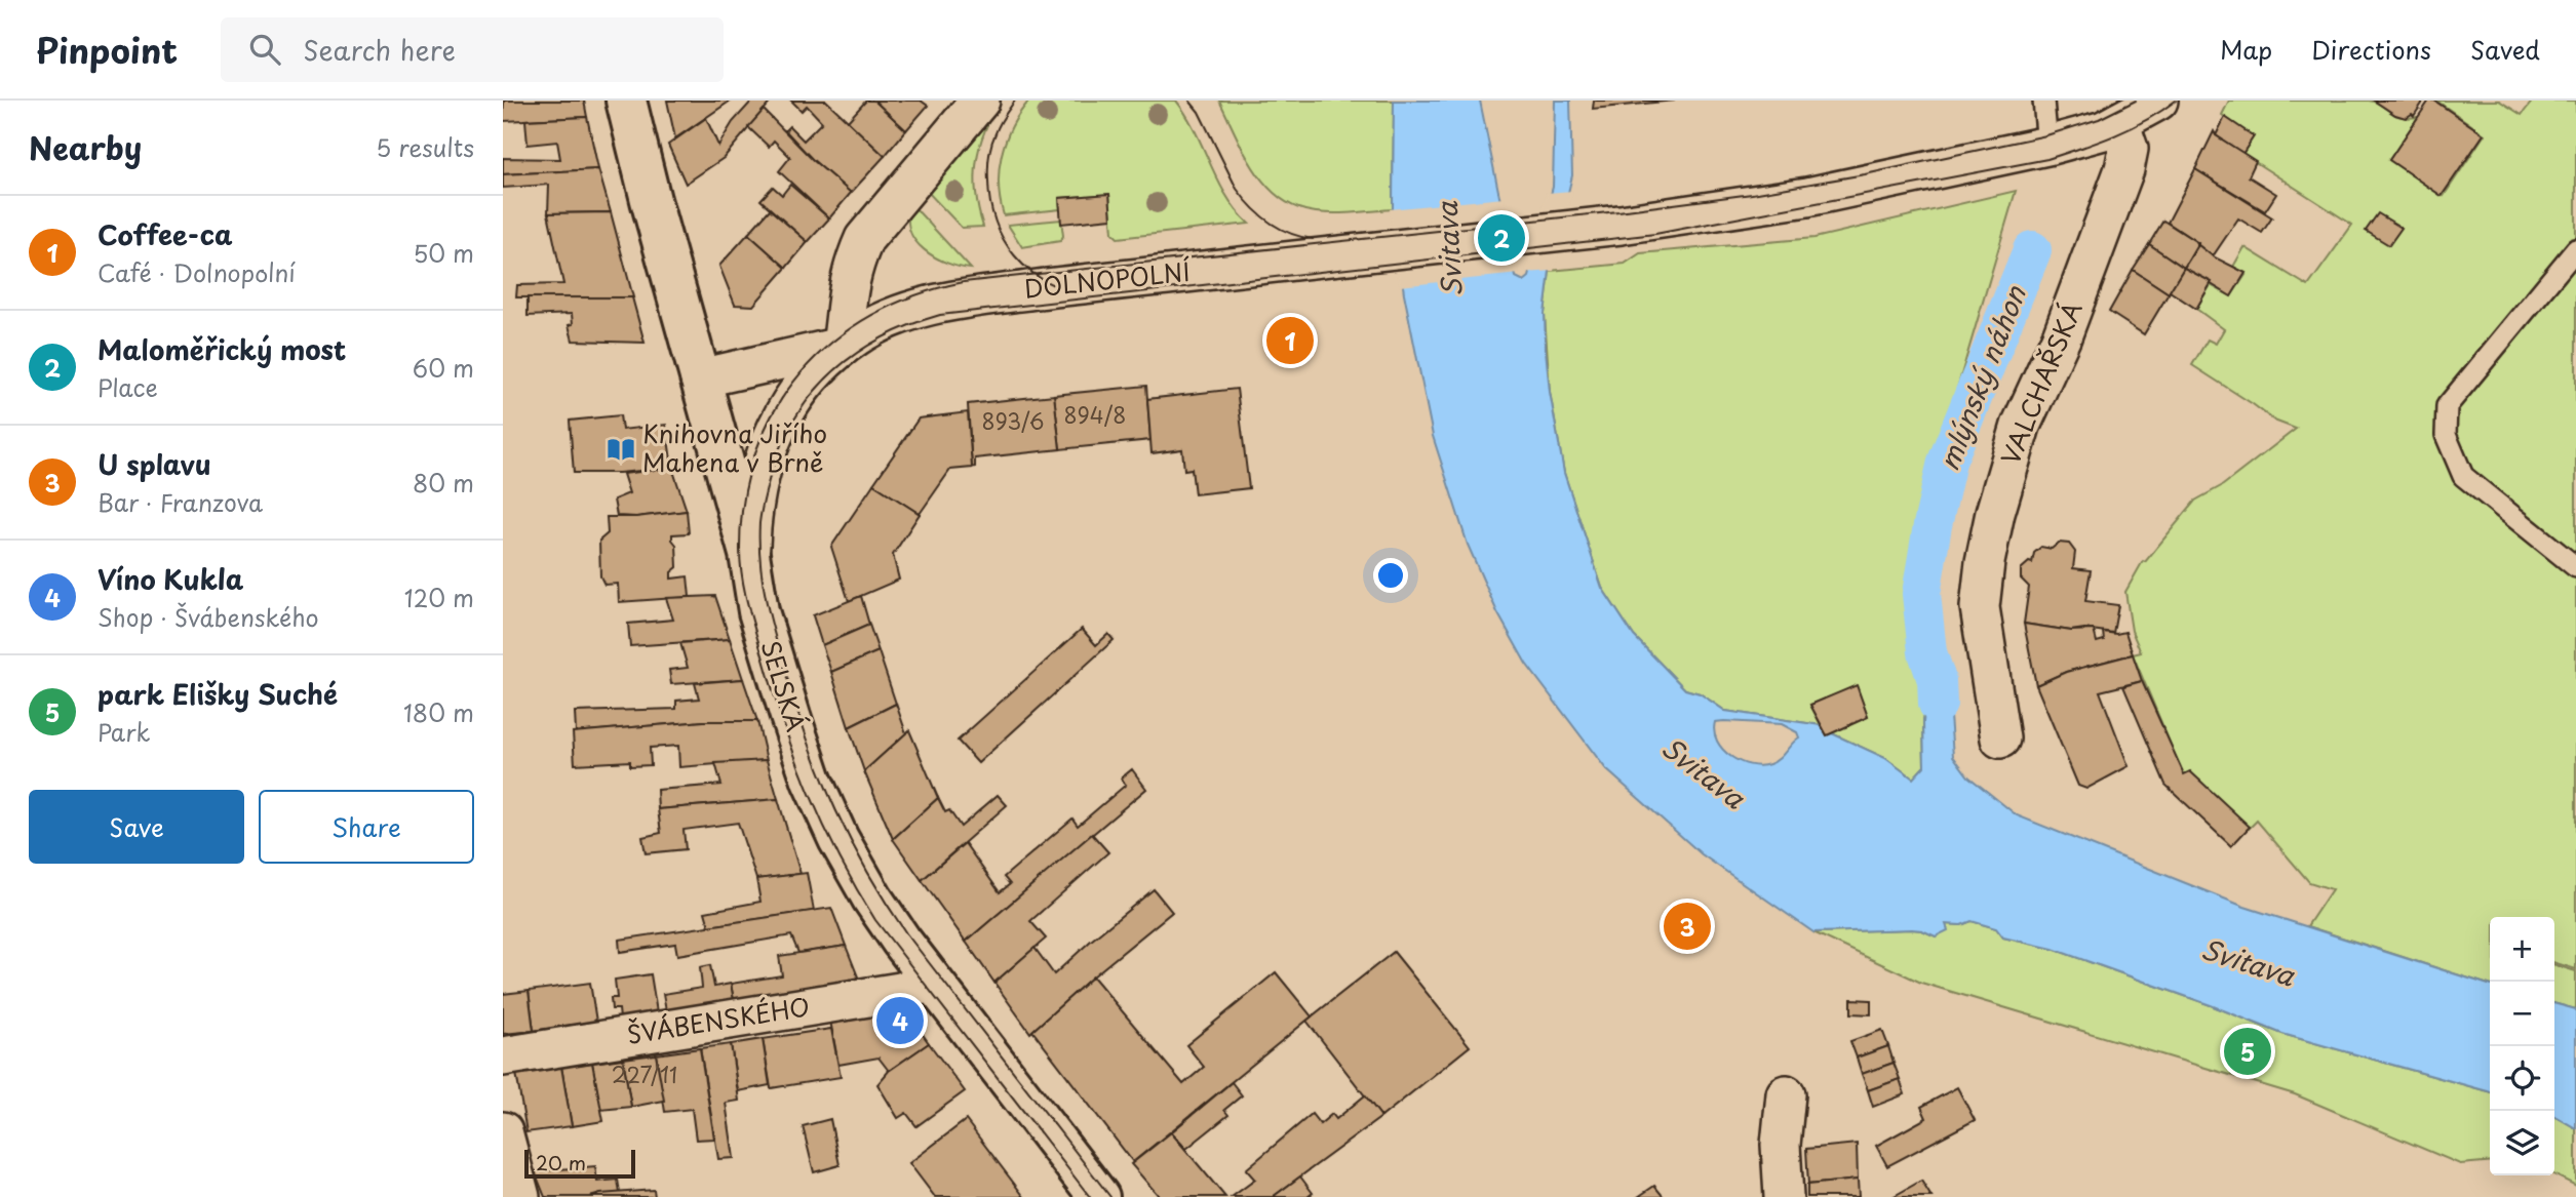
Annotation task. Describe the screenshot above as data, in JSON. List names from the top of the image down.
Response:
{
  "streets": {
    "main road": ["SELSKÁ"],
    "street": ["DOLNOPOLNÍ", "VALCHAŘSKÁ", "ŠVÁBENSKÉHO"]
  },
  "crossings": [
    ["DOLNOPOLNÍ", "SELSKÁ"],
    ["SELSKÁ", "ŠVÁBENSKÉHO"]
  ],
  "water": ["Svitava", "mlýnský náhon"],
  "places": {
    "library": ["Knihovna Jiřího Mahena v Brně"]
  },
  "house_numbers": ["894/8", "893/6", "227/11"],
  "scale_bar": "20 m",
  "page": {
    "header": "Pinpoint",
    "search": "Search here",
    "nav": ["Map", "Directions", "Saved"],
    "heading": ["Nearby", "5 results"],
    "list": [
      {
        "mark": "1",
        "name": "Coffee-ca",
        "note": "Café · Dolnopolní",
        "value": "50 m"
      },
      {
        "mark": "2",
        "name": "Maloměřický most",
        "note": "Place",
        "value": "60 m"
      },
      {
        "mark": "3",
        "name": "U splavu",
        "note": "Bar · Franzova",
        "value": "80 m"
      },
      {
        "mark": "4",
        "name": "Víno Kukla",
        "note": "Shop · Švábenského",
        "value": "120 m"
      },
      {
        "mark": "5",
        "name": "park Elišky Suché",
        "note": "Park",
        "value": "180 m"
      }
    ],
    "pins": [
      "2",
      "1",
      "3",
      "4",
      "5"
    ],
    "buttons": ["Save", "Share"],
    "map_buttons": ["+", "−"],
    "scale": "20 m"
  }
}
